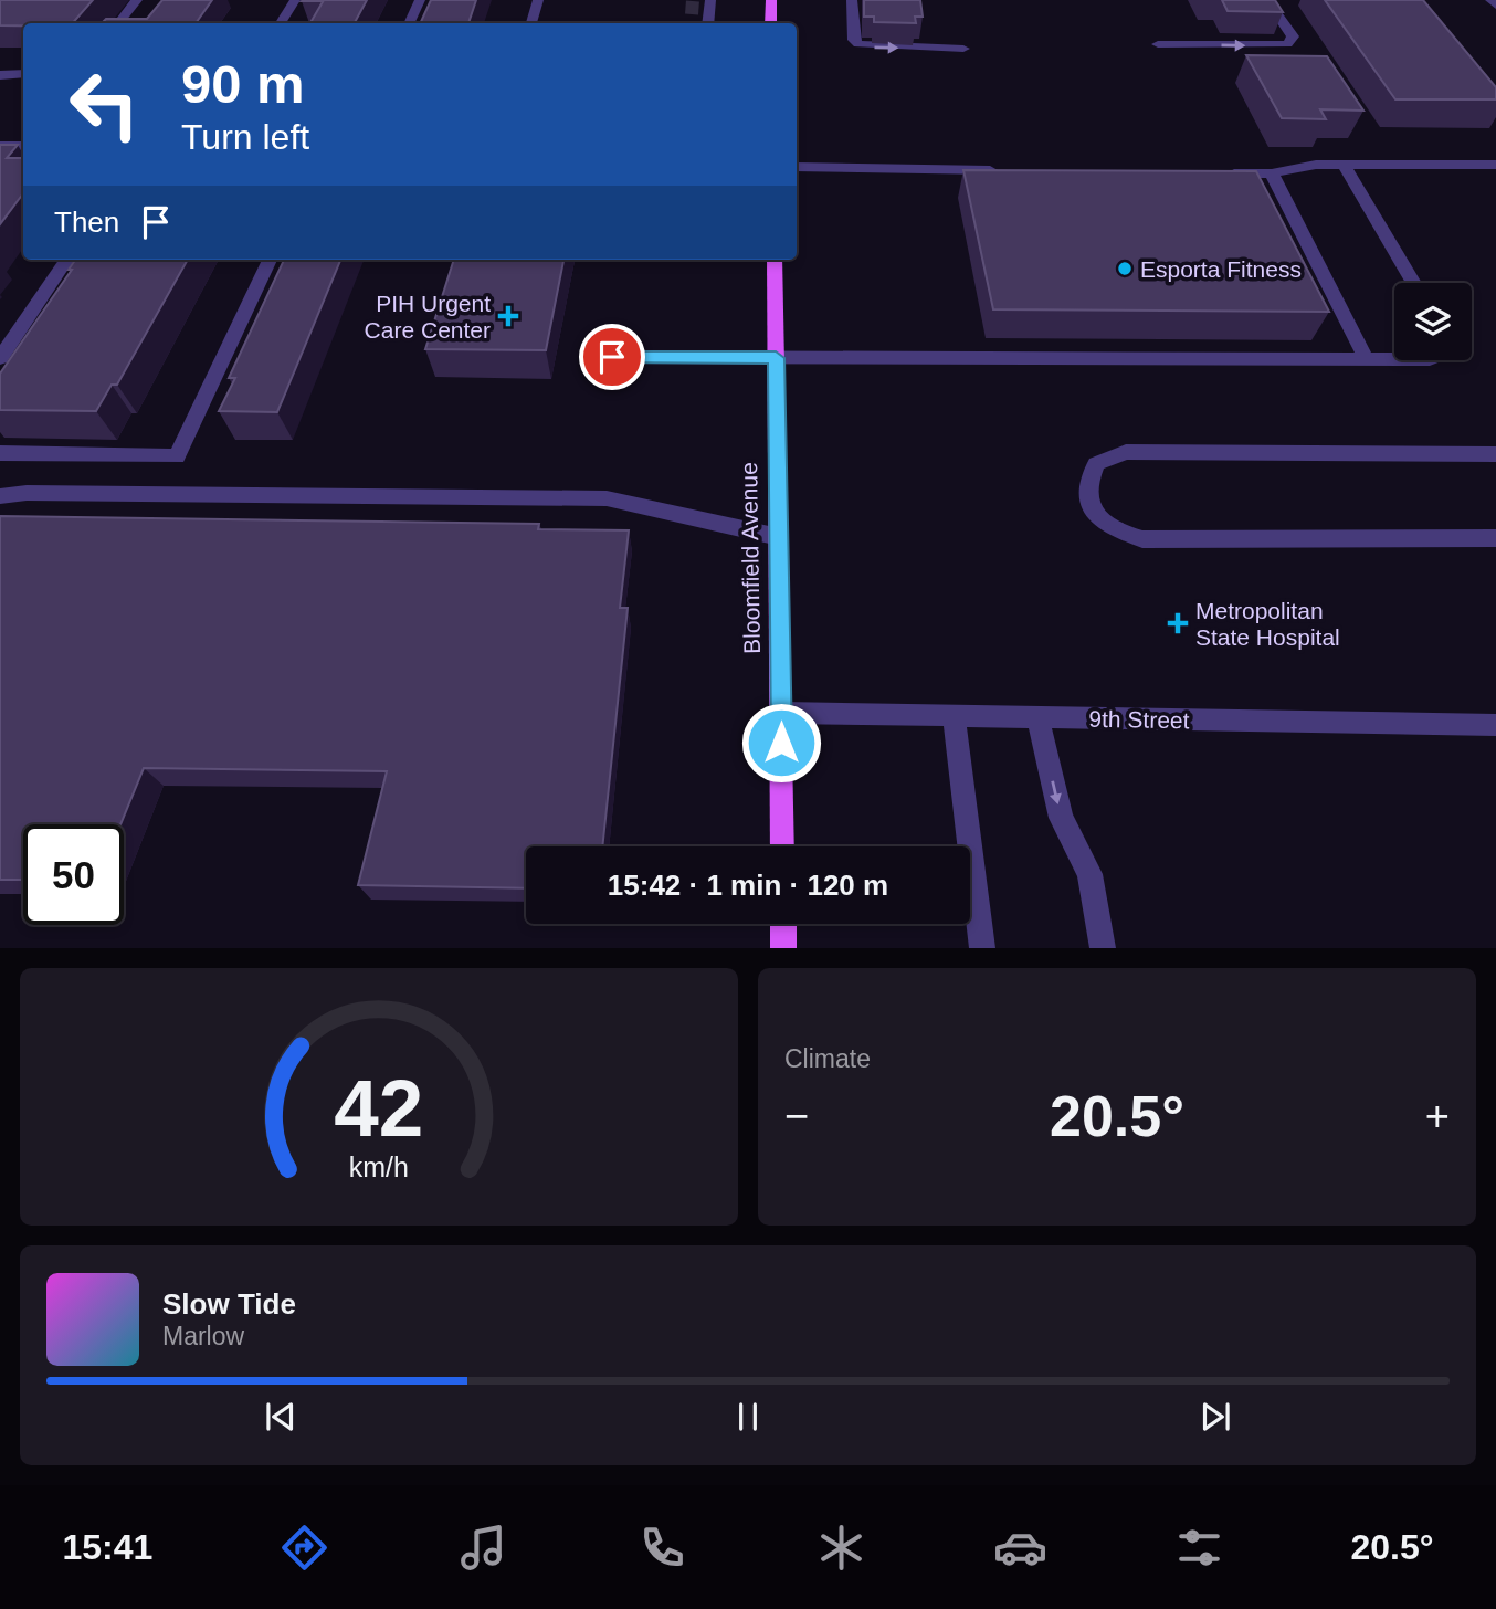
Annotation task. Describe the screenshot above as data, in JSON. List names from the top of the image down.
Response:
{
  "streets": {
    "main road": ["Bloomfield Avenue"],
    "street": ["9th Street"]
  },
  "crossings": [
    ["Bloomfield Avenue", "9th Street"]
  ],
  "places": {
    "other": ["Esporta Fitness"],
    "health": ["PIH Urgent Care Center", "Metropolitan State Hospital"]
  },
  "page": {
    "turn": ["90 m", "Turn left"],
    "then": "Then",
    "limit": "50",
    "trip": "15:42 · 1 min · 120 m",
    "tile": "Climate",
    "heat": ["−", "20.5°", "+"],
    "song": ["Slow Tide", "Marlow"],
    "tabs": ["15:41", "20.5°"],
    "gauge": ["42", "km/h"]
  }
}
